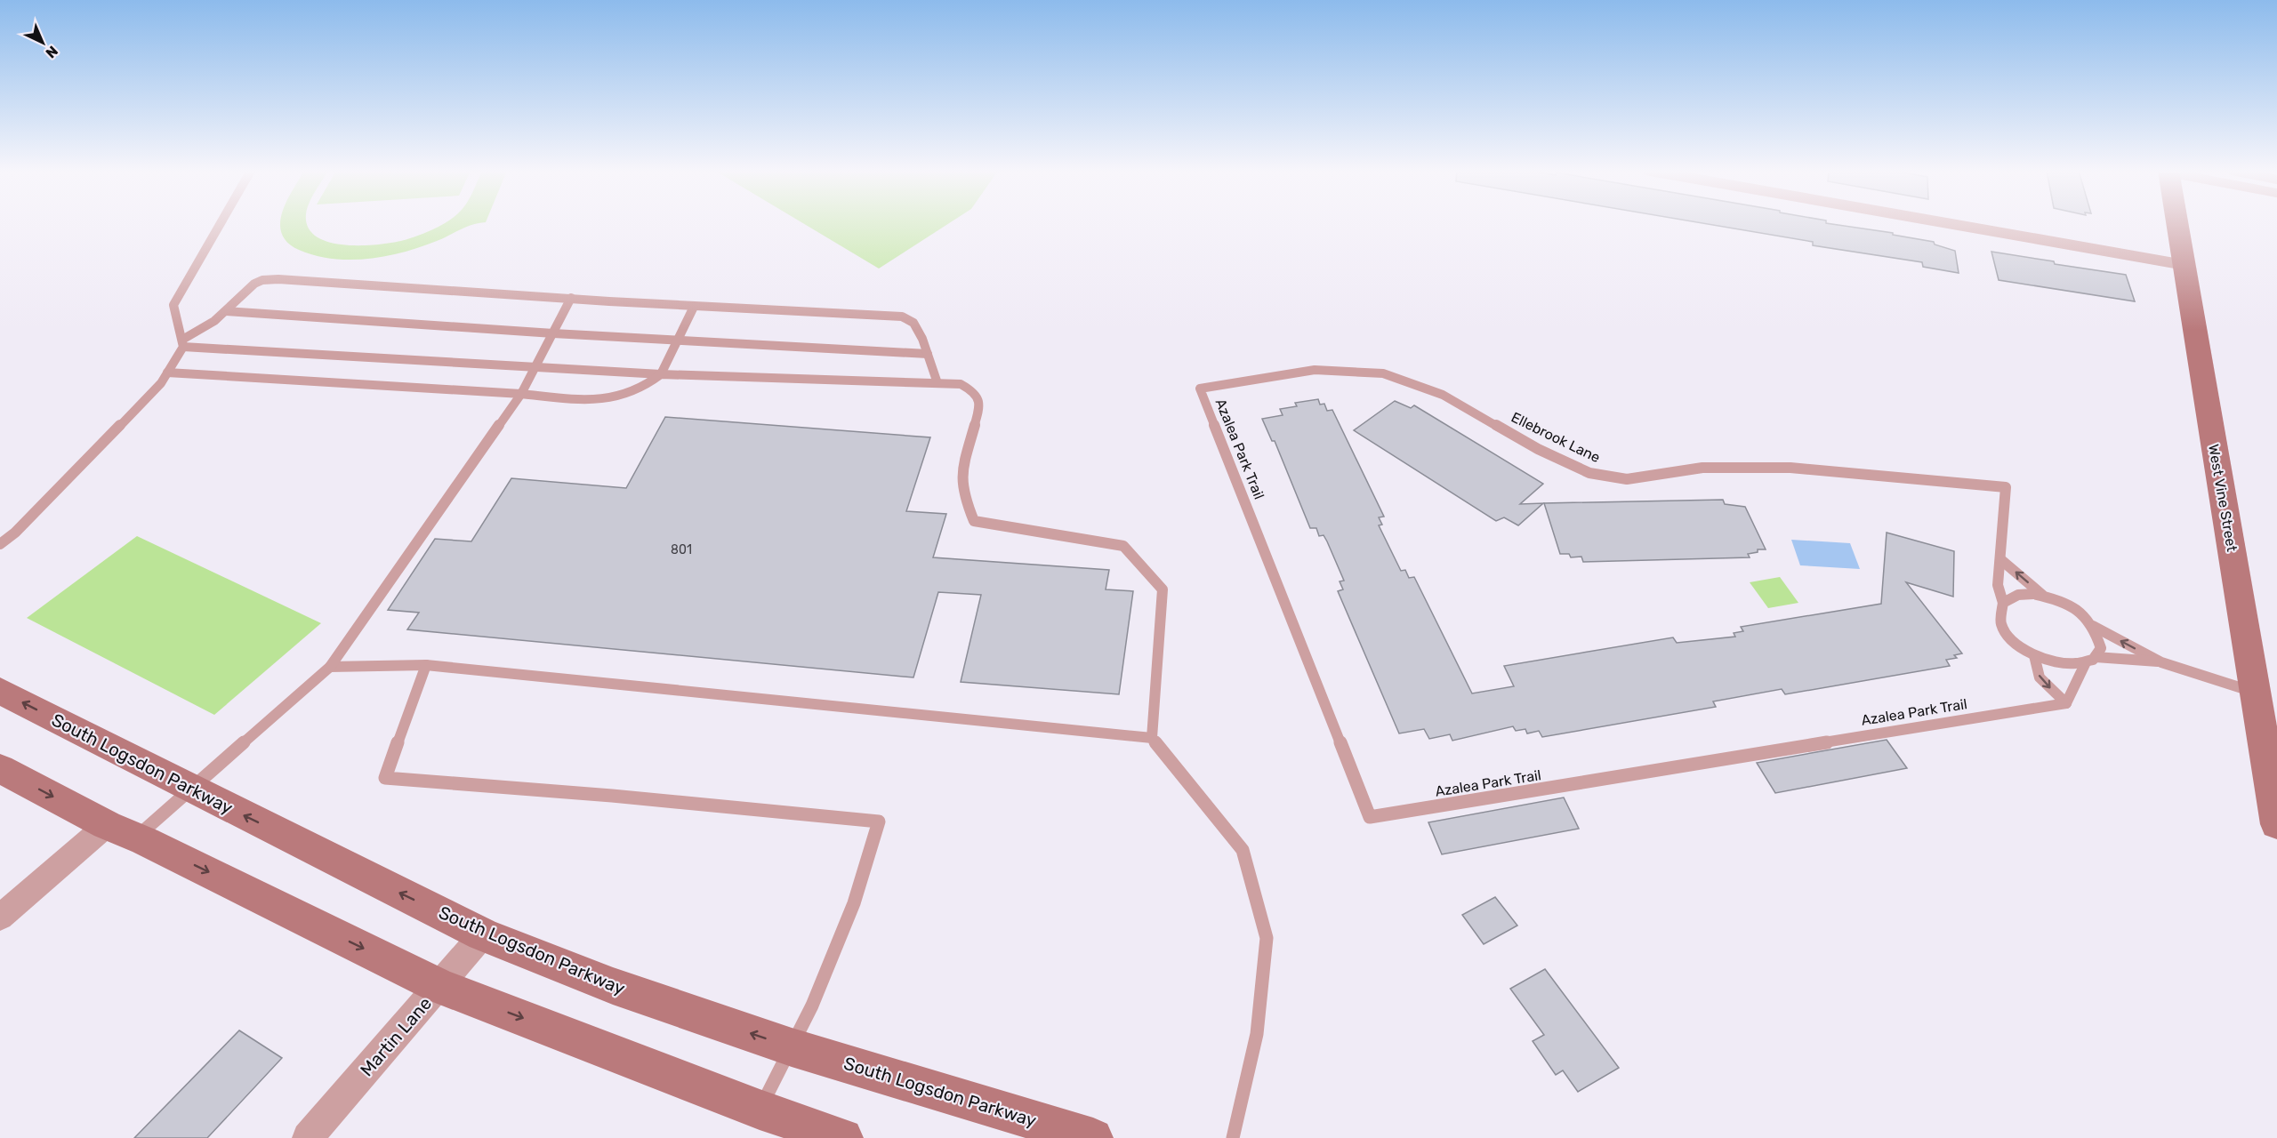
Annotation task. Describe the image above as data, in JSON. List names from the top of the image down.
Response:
{
  "streets": {
    "main road": ["West Vine Street", "South Logsdon Parkway"],
    "street": ["Martin Lane"],
    "lane": ["Ellebrook Lane", "Azalea Park Trail"]
  },
  "crossings": [
    ["Ellebrook Lane", "Azalea Park Trail"],
    ["South Logsdon Parkway", "Martin Lane"]
  ],
  "house_numbers": ["801"],
  "north": "bottom right"
}
